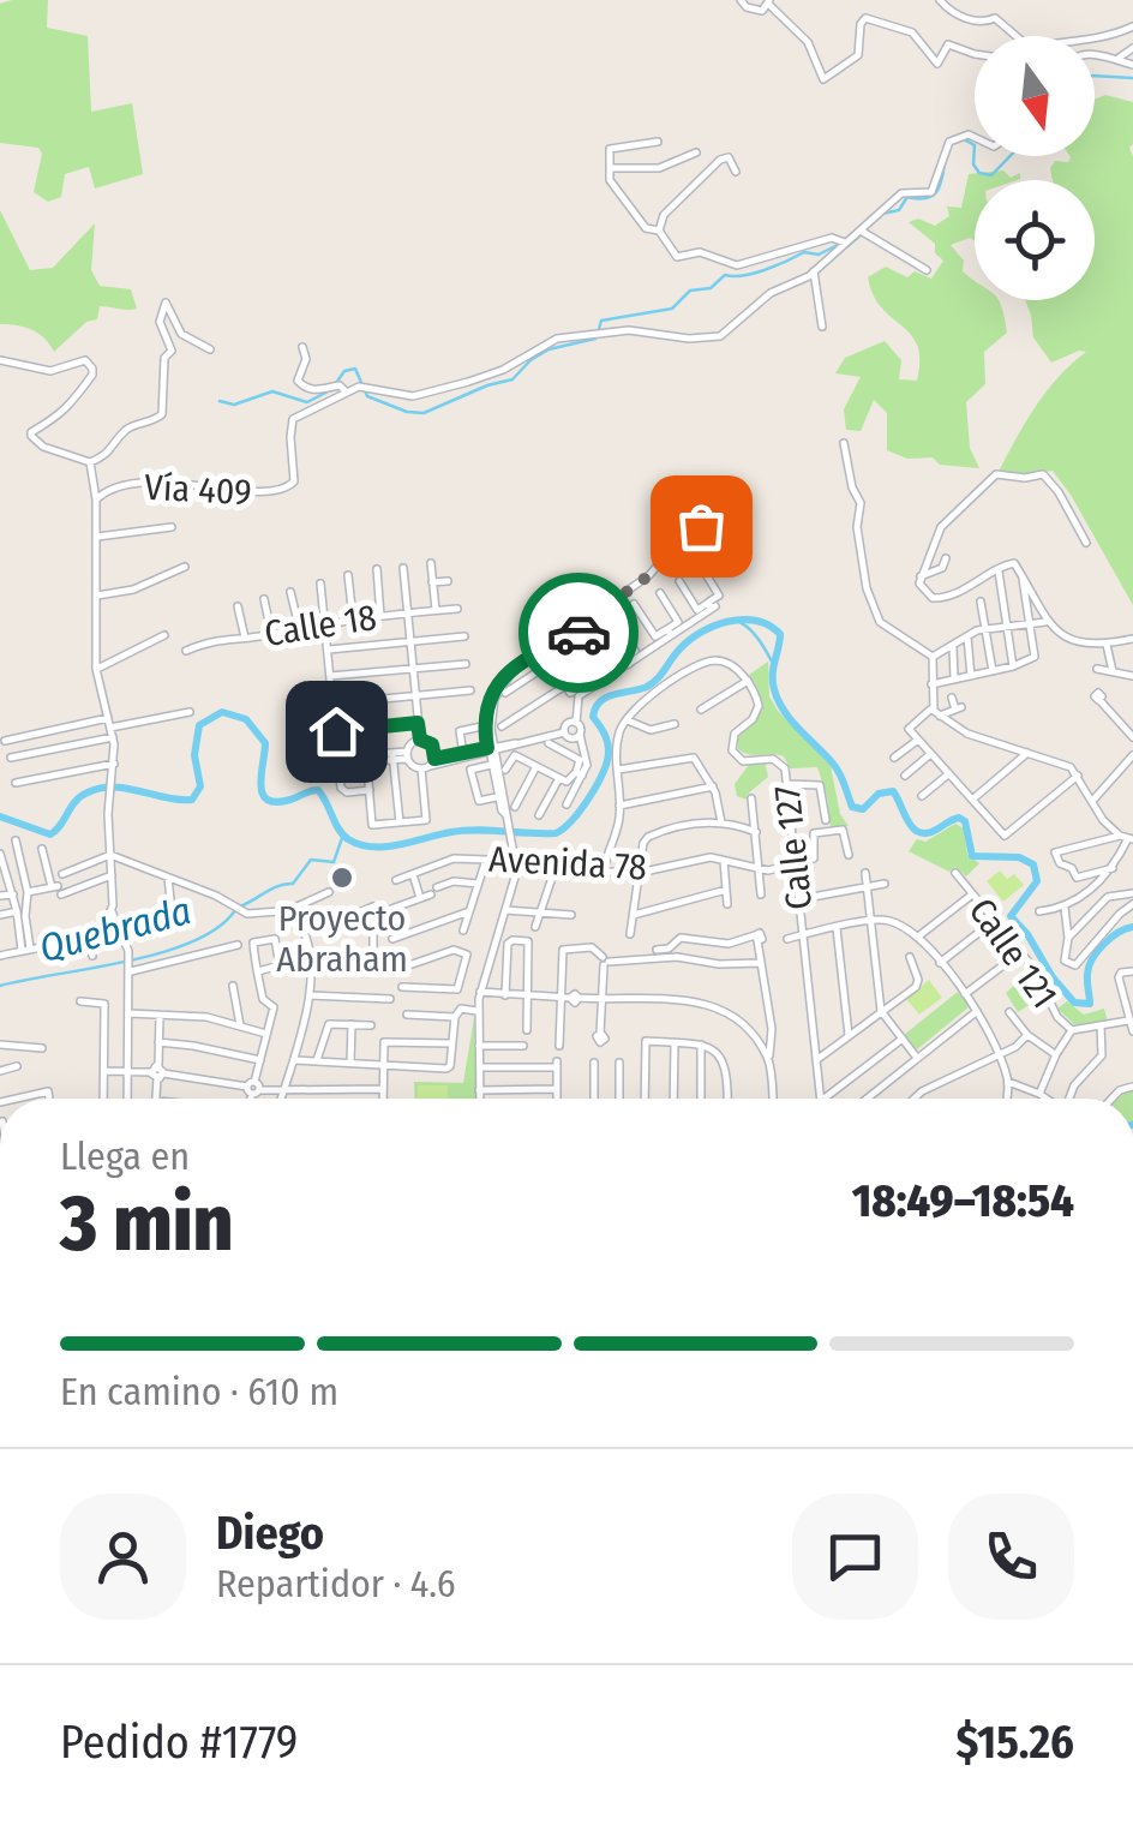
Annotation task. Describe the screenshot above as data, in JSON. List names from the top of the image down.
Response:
{
  "streets": {
    "street": [
      "Vía 409",
      "Calle 18",
      "Calle 127",
      "Avenida 78",
      "Calle 121"
    ]
  },
  "crossings": [
    ["Calle 127", "Avenida 78"]
  ],
  "water": ["Quebrada"],
  "places": ["Proyecto Abraham"],
  "north": "bottom",
  "page": {
    "heading": ["3 min", "Llega en", "18:49–18:54"],
    "panel": [
      "Diego",
      "Repartidor · 4.6",
      "Pedido #1779",
      "$15.26"
    ],
    "bar": "En camino · 610 m"
  }
}
